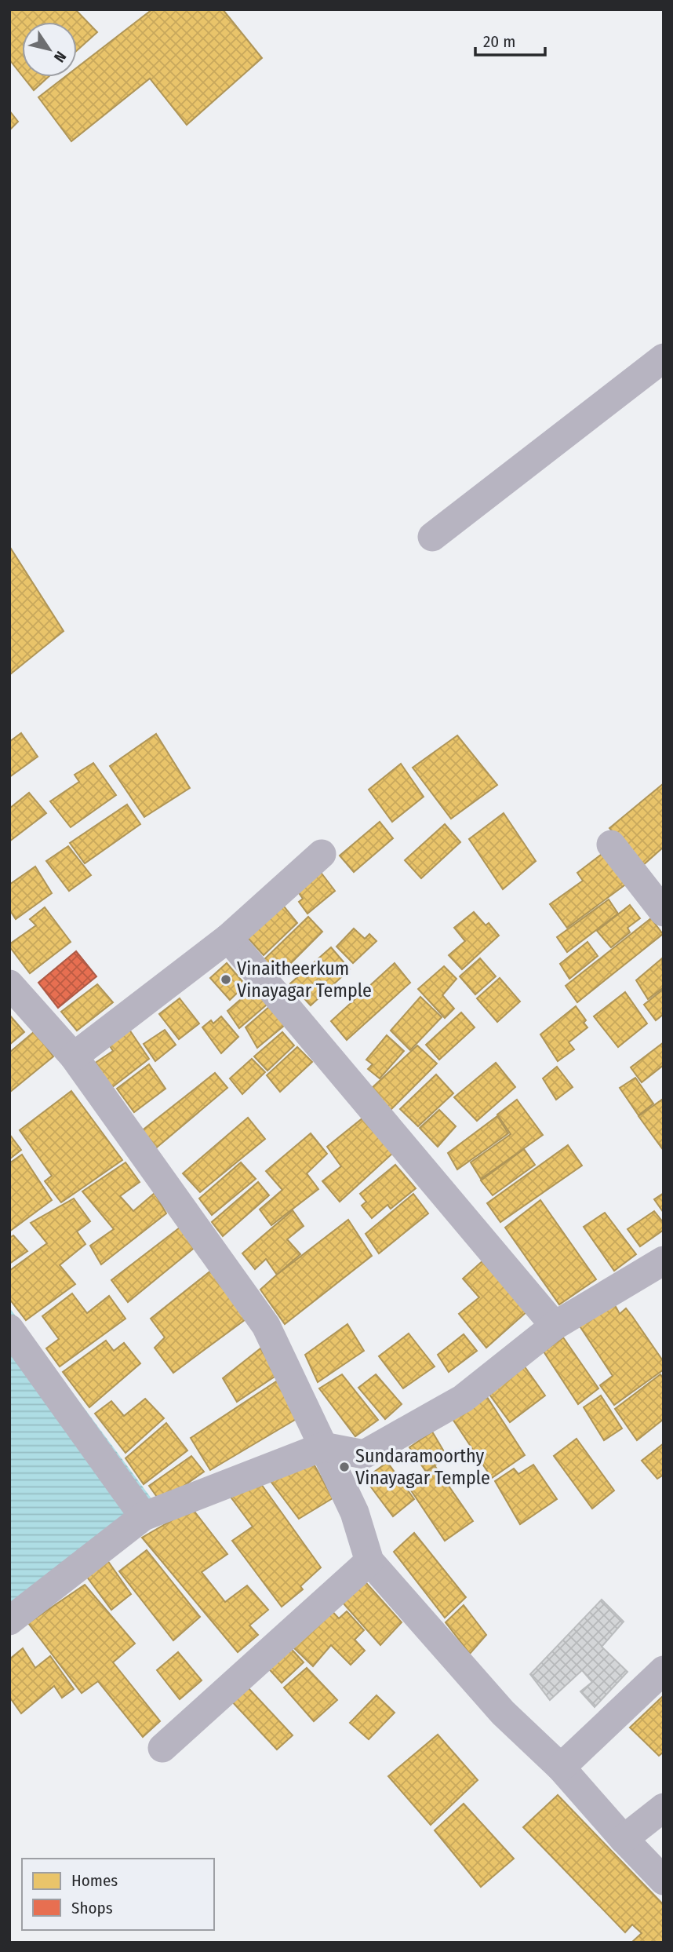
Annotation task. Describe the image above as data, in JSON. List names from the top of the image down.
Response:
{
  "places": ["Vinaitheerkum Vinayagar Temple", "Sundaramoorthy Vinayagar Temple"],
  "legend": ["Homes", "Shops"],
  "scale_bar": "20 m",
  "north": "bottom right"
}
